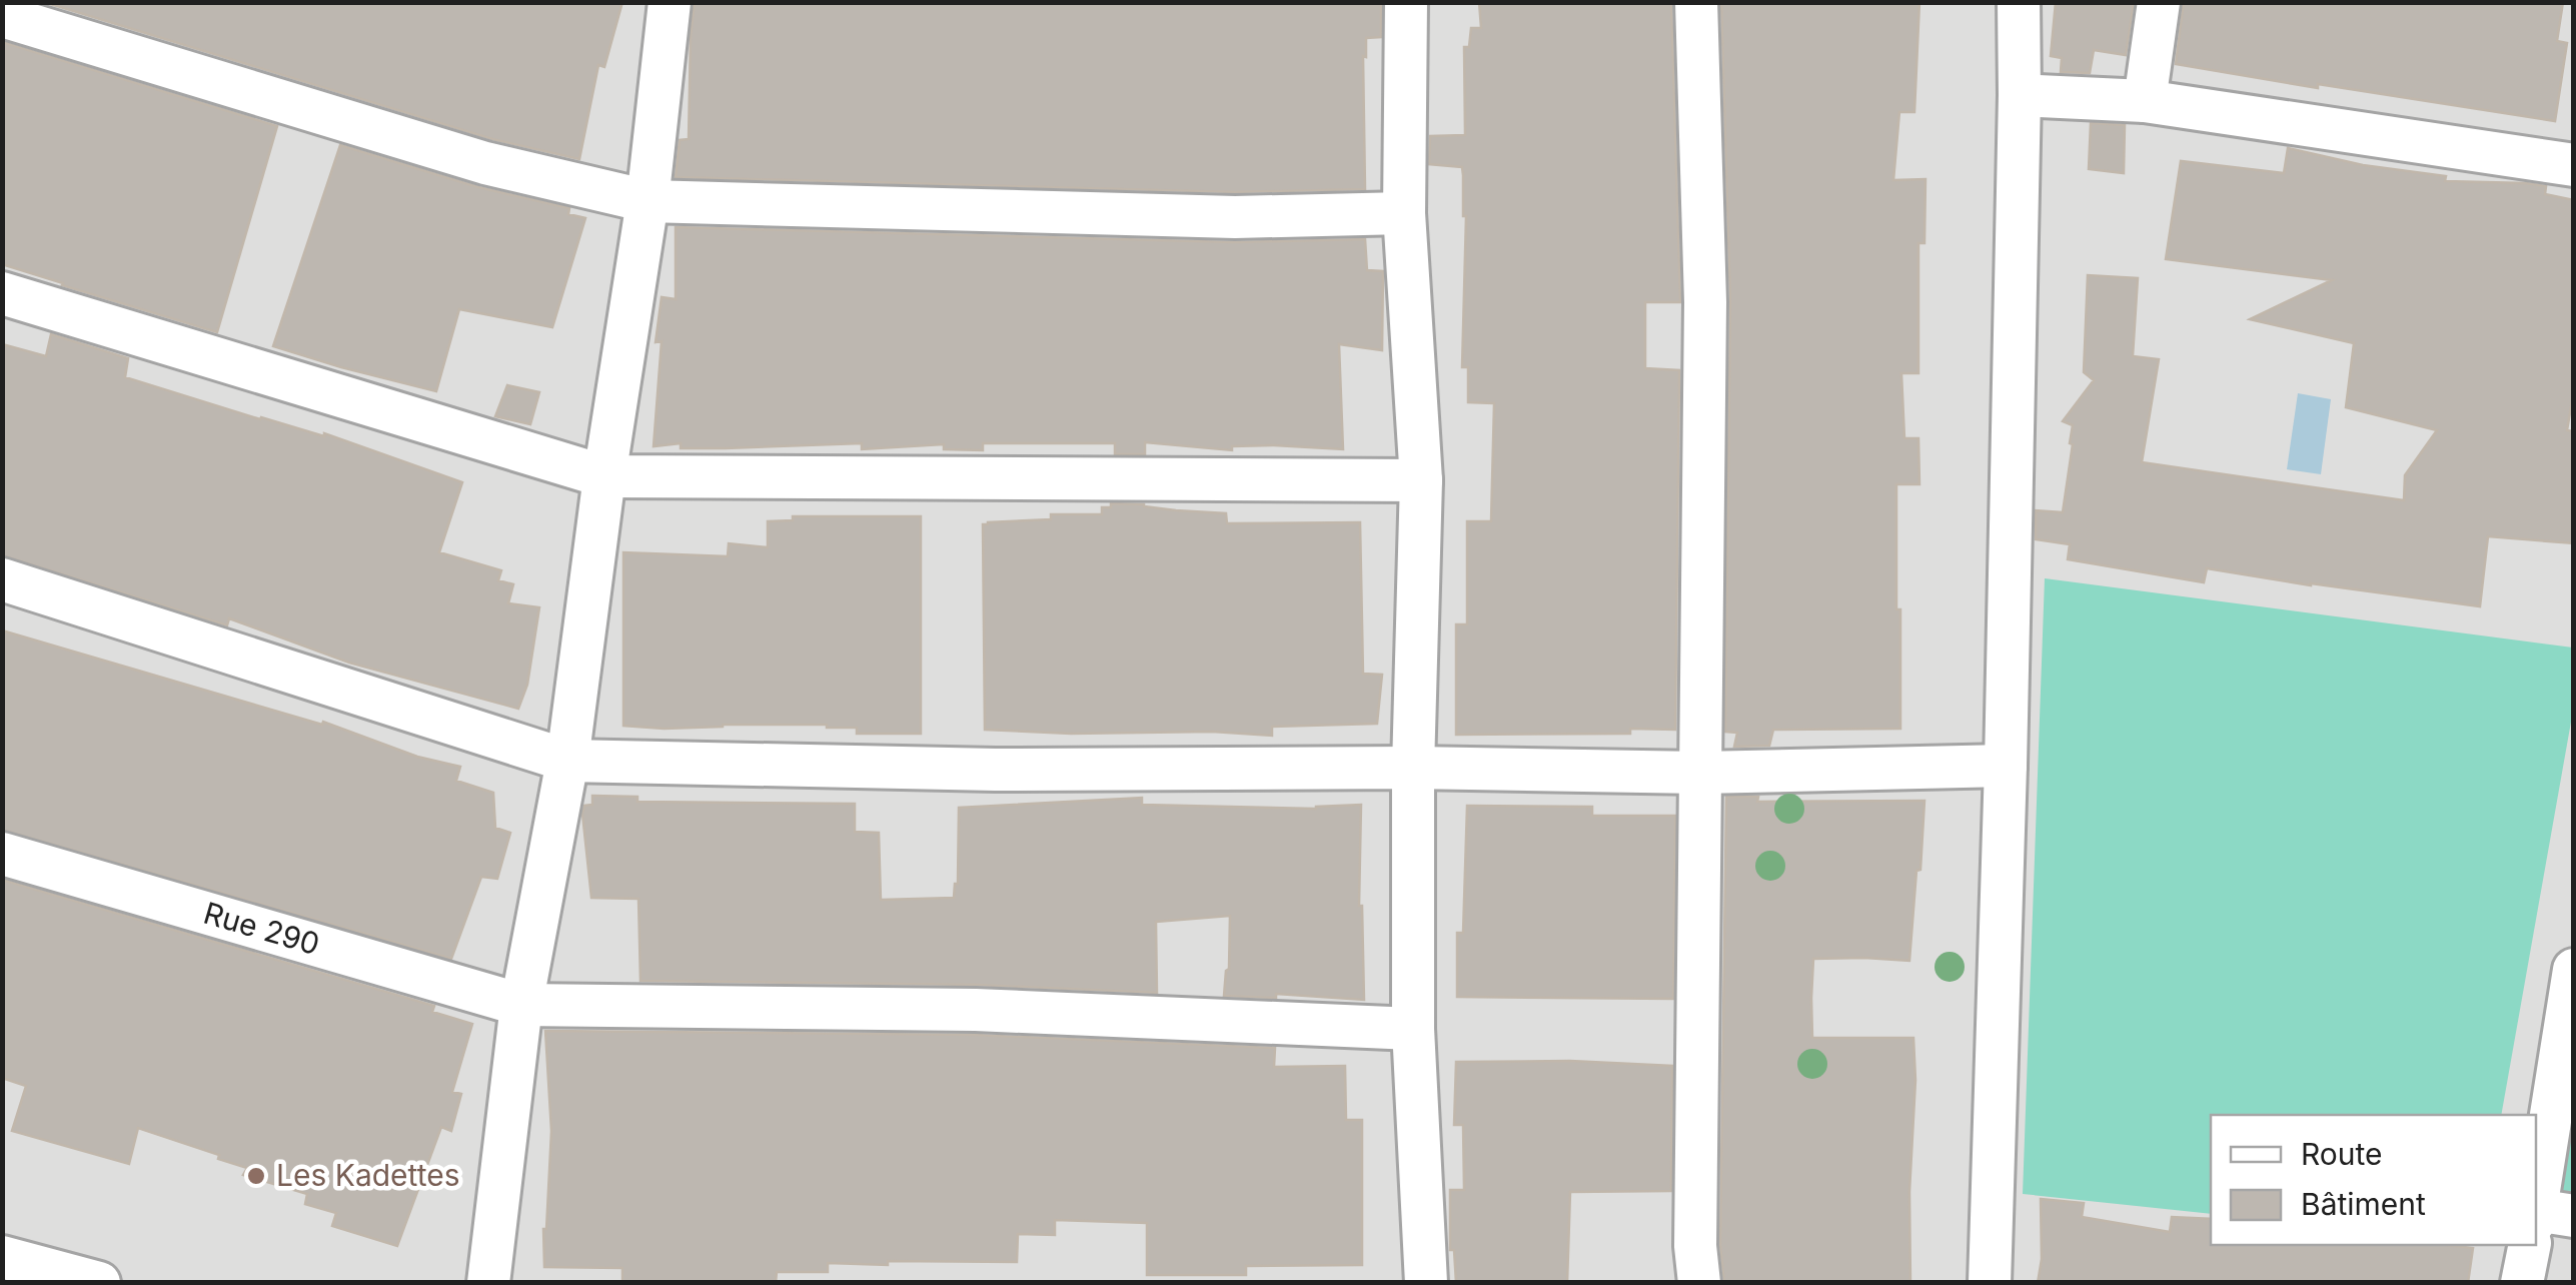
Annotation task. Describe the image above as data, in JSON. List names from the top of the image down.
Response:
{
  "streets": {
    "street": ["Rue 290"]
  },
  "places": ["Les Kadettes"],
  "legend": ["Route", "Bâtiment"]
}
